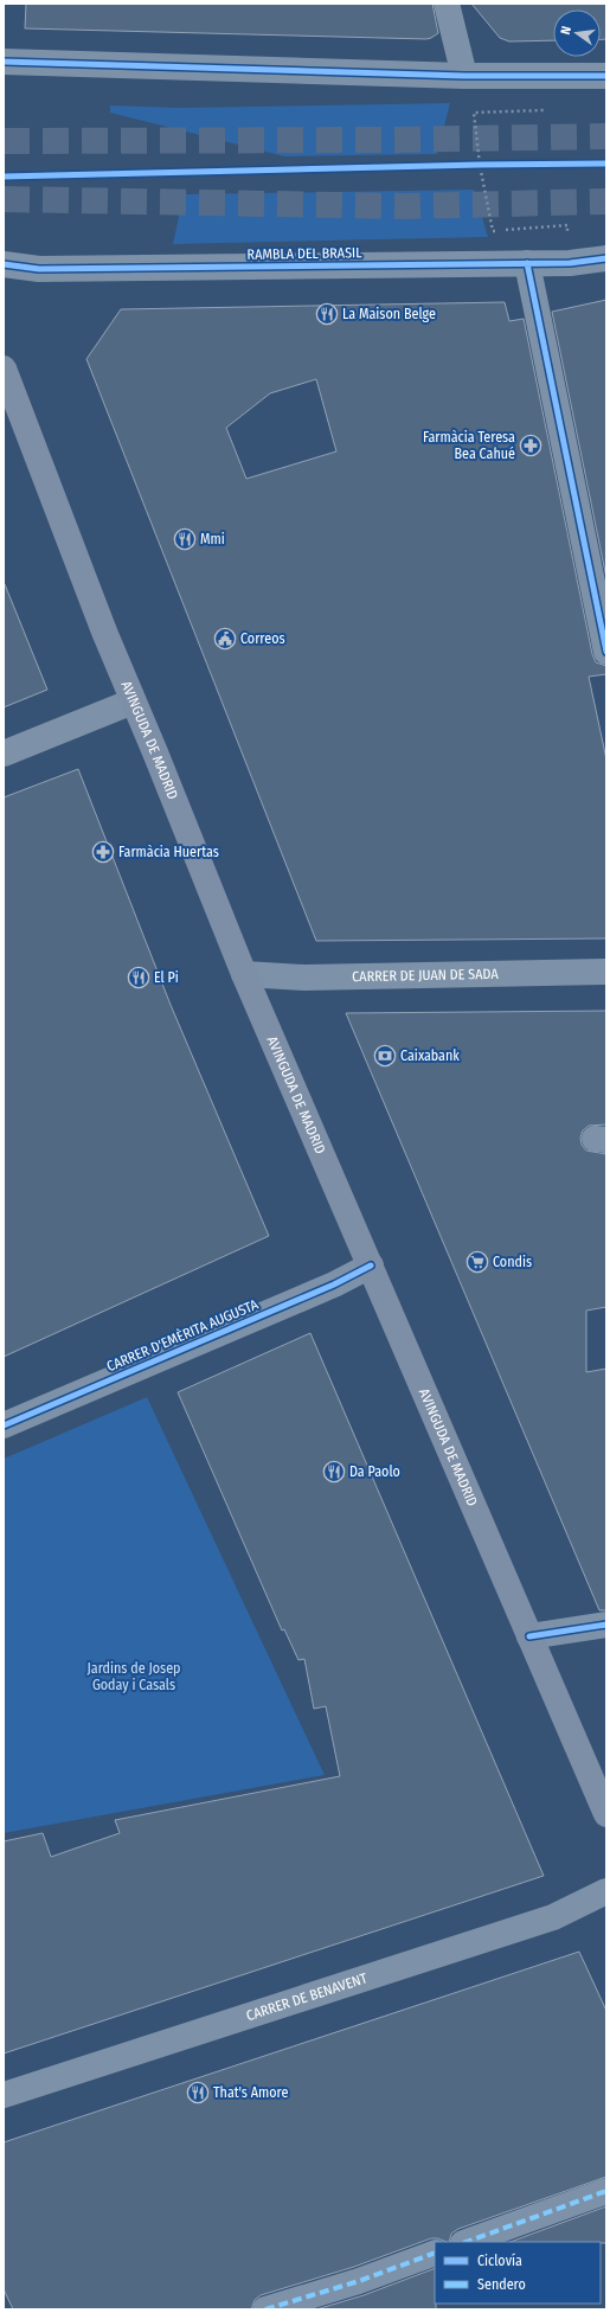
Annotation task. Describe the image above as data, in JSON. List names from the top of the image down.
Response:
{
  "streets": {
    "main road": ["AVINGUDA DE MADRID"],
    "street": [
      "RAMBLA DEL BRASIL",
      "CARRER DE JUAN DE SADA",
      "CARRER D'EMÈRITA AUGUSTA",
      "CARRER DE BENAVENT"
    ]
  },
  "crossings": [
    ["AVINGUDA DE MADRID", "CARRER DE JUAN DE SADA"],
    ["AVINGUDA DE MADRID", "CARRER D'EMÈRITA AUGUSTA"]
  ],
  "parks": ["Jardins de Josep Goday i Casals"],
  "places": {
    "restaurant": [
      "La Maison Belge",
      "Mmi",
      "El Pi",
      "Da Paolo",
      "That's Amore"
    ],
    "pharmacy": ["Farmàcia Teresa Bea Cahué", "Farmàcia Huertas"],
    "public building": ["Correos"],
    "bank": ["Caixabank"],
    "supermarket": ["Condis"]
  },
  "legend": ["Ciclovía", "Sendero"],
  "north": "left"
}
